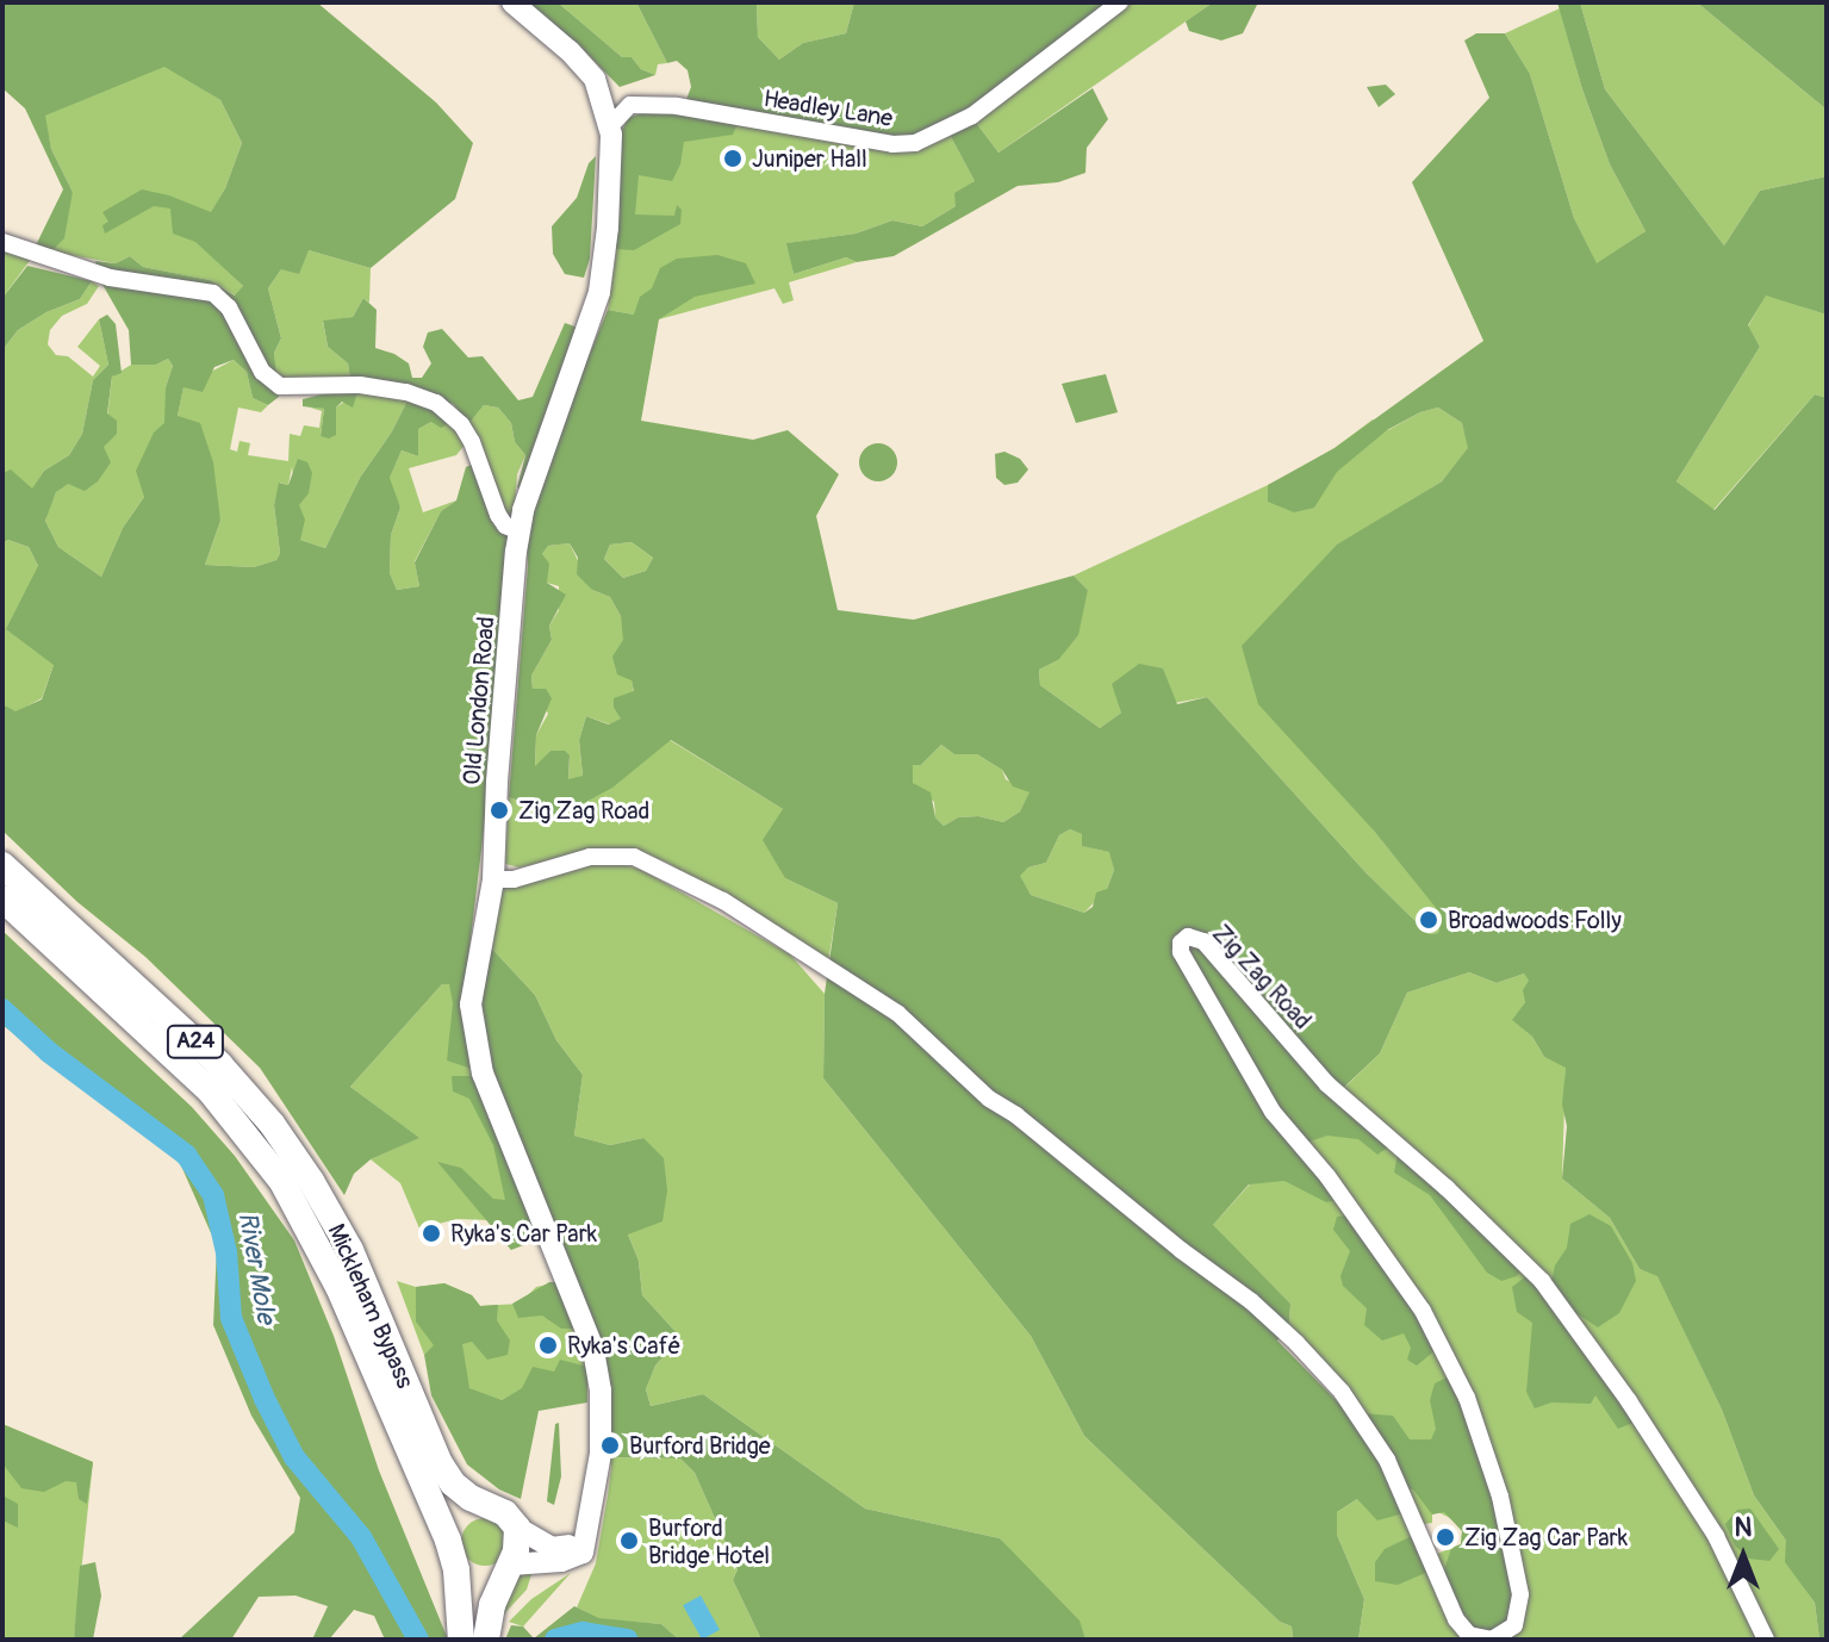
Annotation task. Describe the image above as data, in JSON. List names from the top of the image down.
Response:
{
  "streets": {
    "highway": ["A24", "Mickleham Bypass"],
    "main road": ["Old London Road"],
    "street": ["Headley Lane", "Zig Zag Road"]
  },
  "crossings": [
    ["Headley Lane", "Old London Road"],
    ["Old London Road", "Zig Zag Road"]
  ],
  "water": ["River Mole"],
  "places": [
    "Juniper Hall",
    "Zig Zag Road",
    "Broadwoods Folly",
    "Ryka's Car Park",
    "Ryka's Café",
    "Burford Bridge",
    "Zig Zag Car Park",
    "Burford Bridge Hotel"
  ],
  "north": "top"
}
